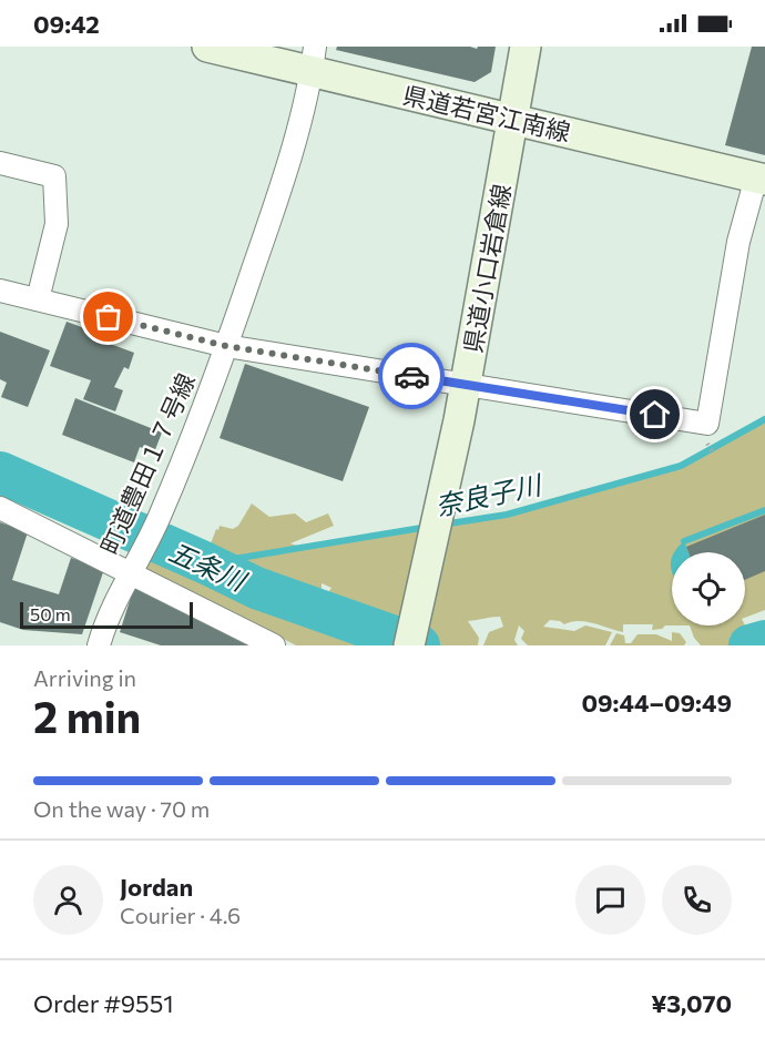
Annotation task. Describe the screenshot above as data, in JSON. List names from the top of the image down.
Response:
{
  "streets": {
    "main road": ["県道若宮江南線", "県道小口岩倉線"],
    "street": ["町道豊田１７号線"]
  },
  "crossings": [
    ["県道若宮江南線", "県道小口岩倉線"],
    ["県道若宮江南線", "町道豊田１７号線"]
  ],
  "water": ["奈良子川", "五条川"],
  "scale_bar": "50 m",
  "page": {
    "status": "09:42",
    "scale": "50 m",
    "heading": ["2 min", "Arriving in", "09:44–09:49"],
    "panel": [
      "Jordan",
      "Courier · 4.6",
      "Order #9551",
      "¥3,070"
    ],
    "bar": "On the way · 70 m"
  }
}
